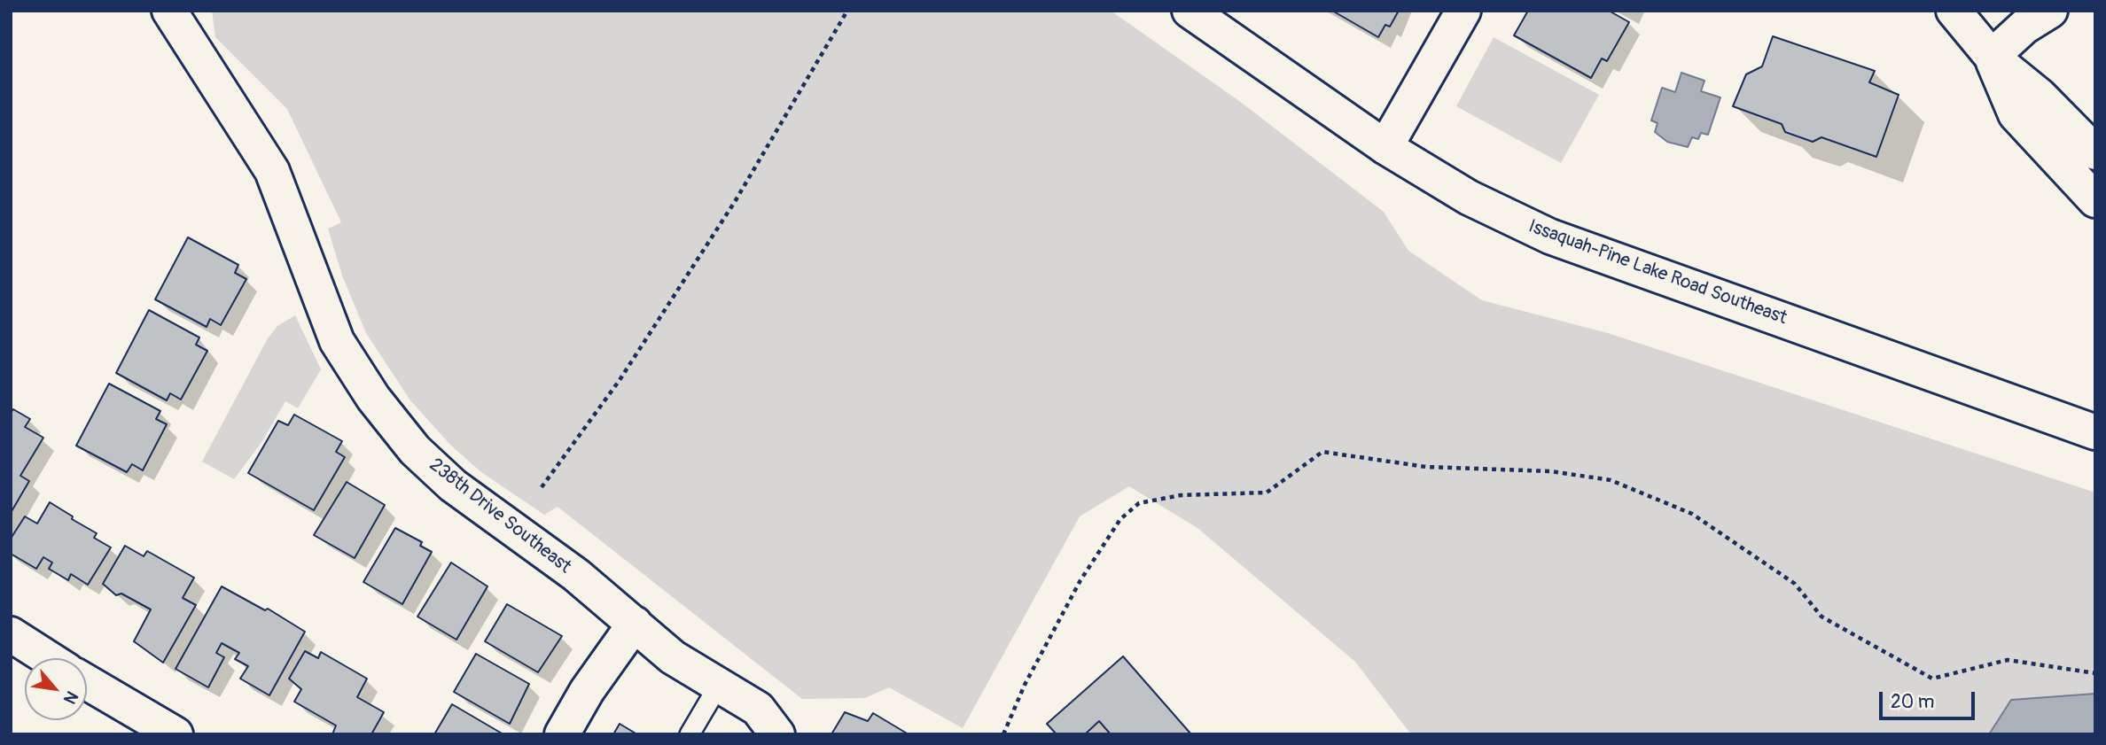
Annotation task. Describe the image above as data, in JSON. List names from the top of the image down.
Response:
{
  "streets": {
    "street": ["Issaquah-Pine Lake Road Southeast", "238th Drive Southeast"]
  },
  "scale_bar": "20 m",
  "north": "bottom right"
}
